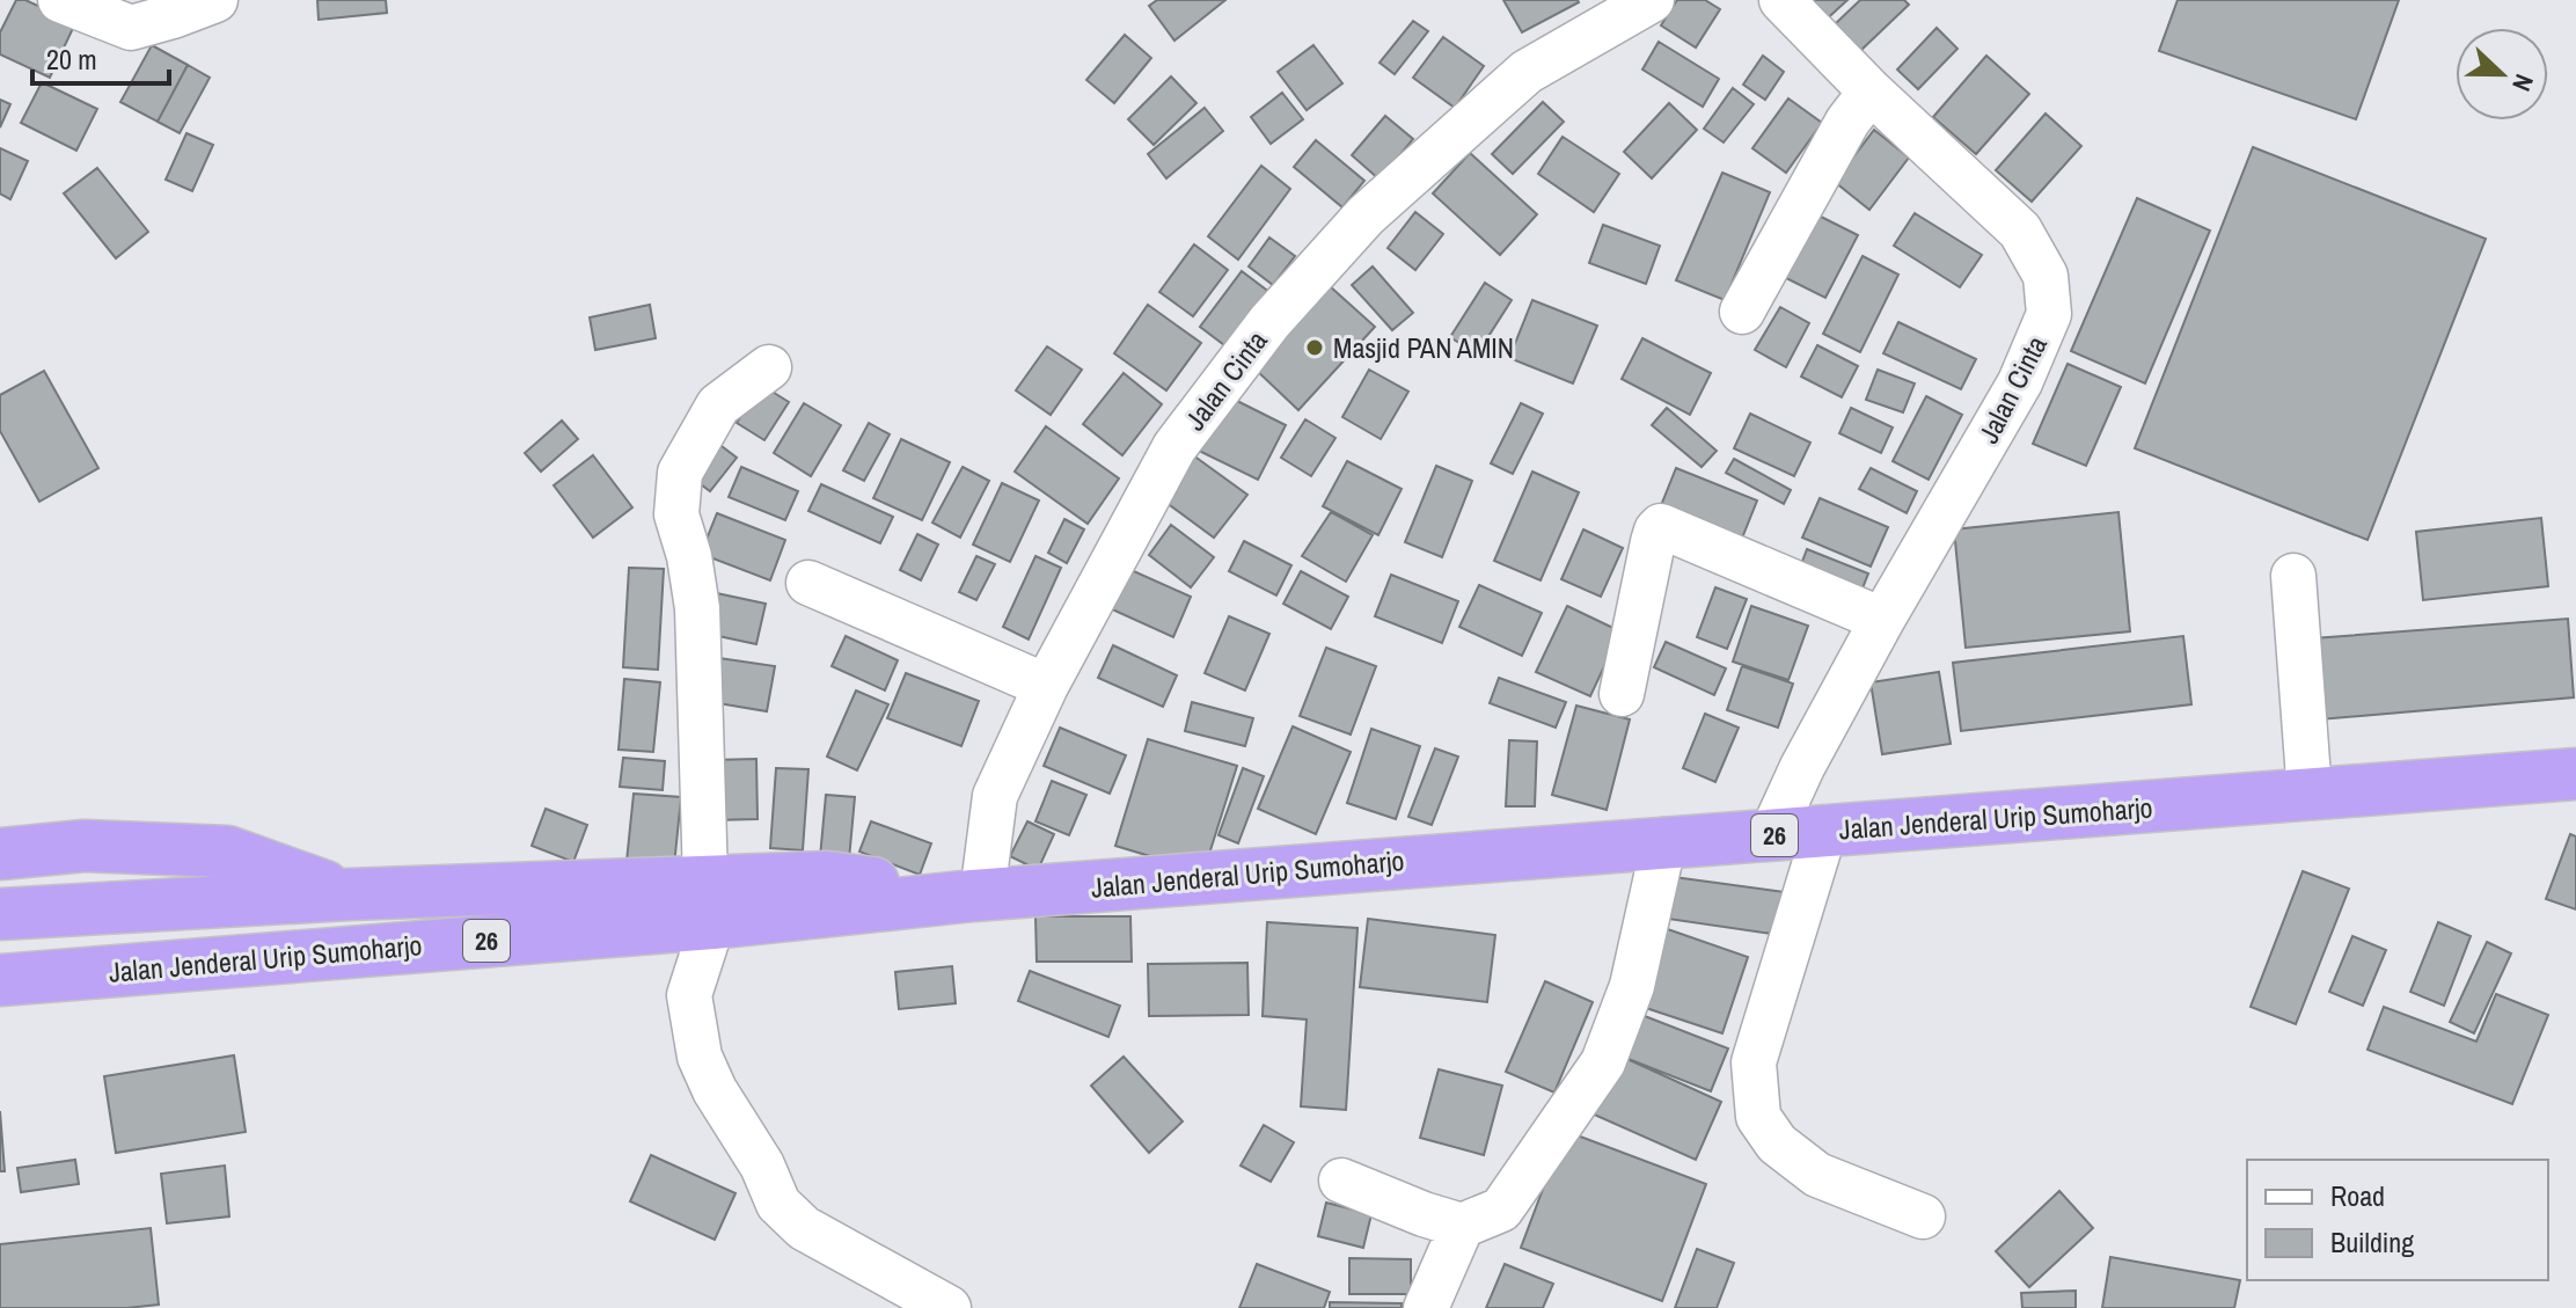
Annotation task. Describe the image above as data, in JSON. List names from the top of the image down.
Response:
{
  "streets": {
    "highway": ["Jalan Jenderal Urip Sumoharjo", "26"],
    "street": ["Jalan Cinta"]
  },
  "crossings": [
    ["Jalan Cinta", "Jalan Jenderal Urip Sumoharjo"]
  ],
  "places": ["Masjid PAN AMIN"],
  "legend": ["Road", "Building"],
  "scale_bar": "20 m",
  "north": "right"
}
